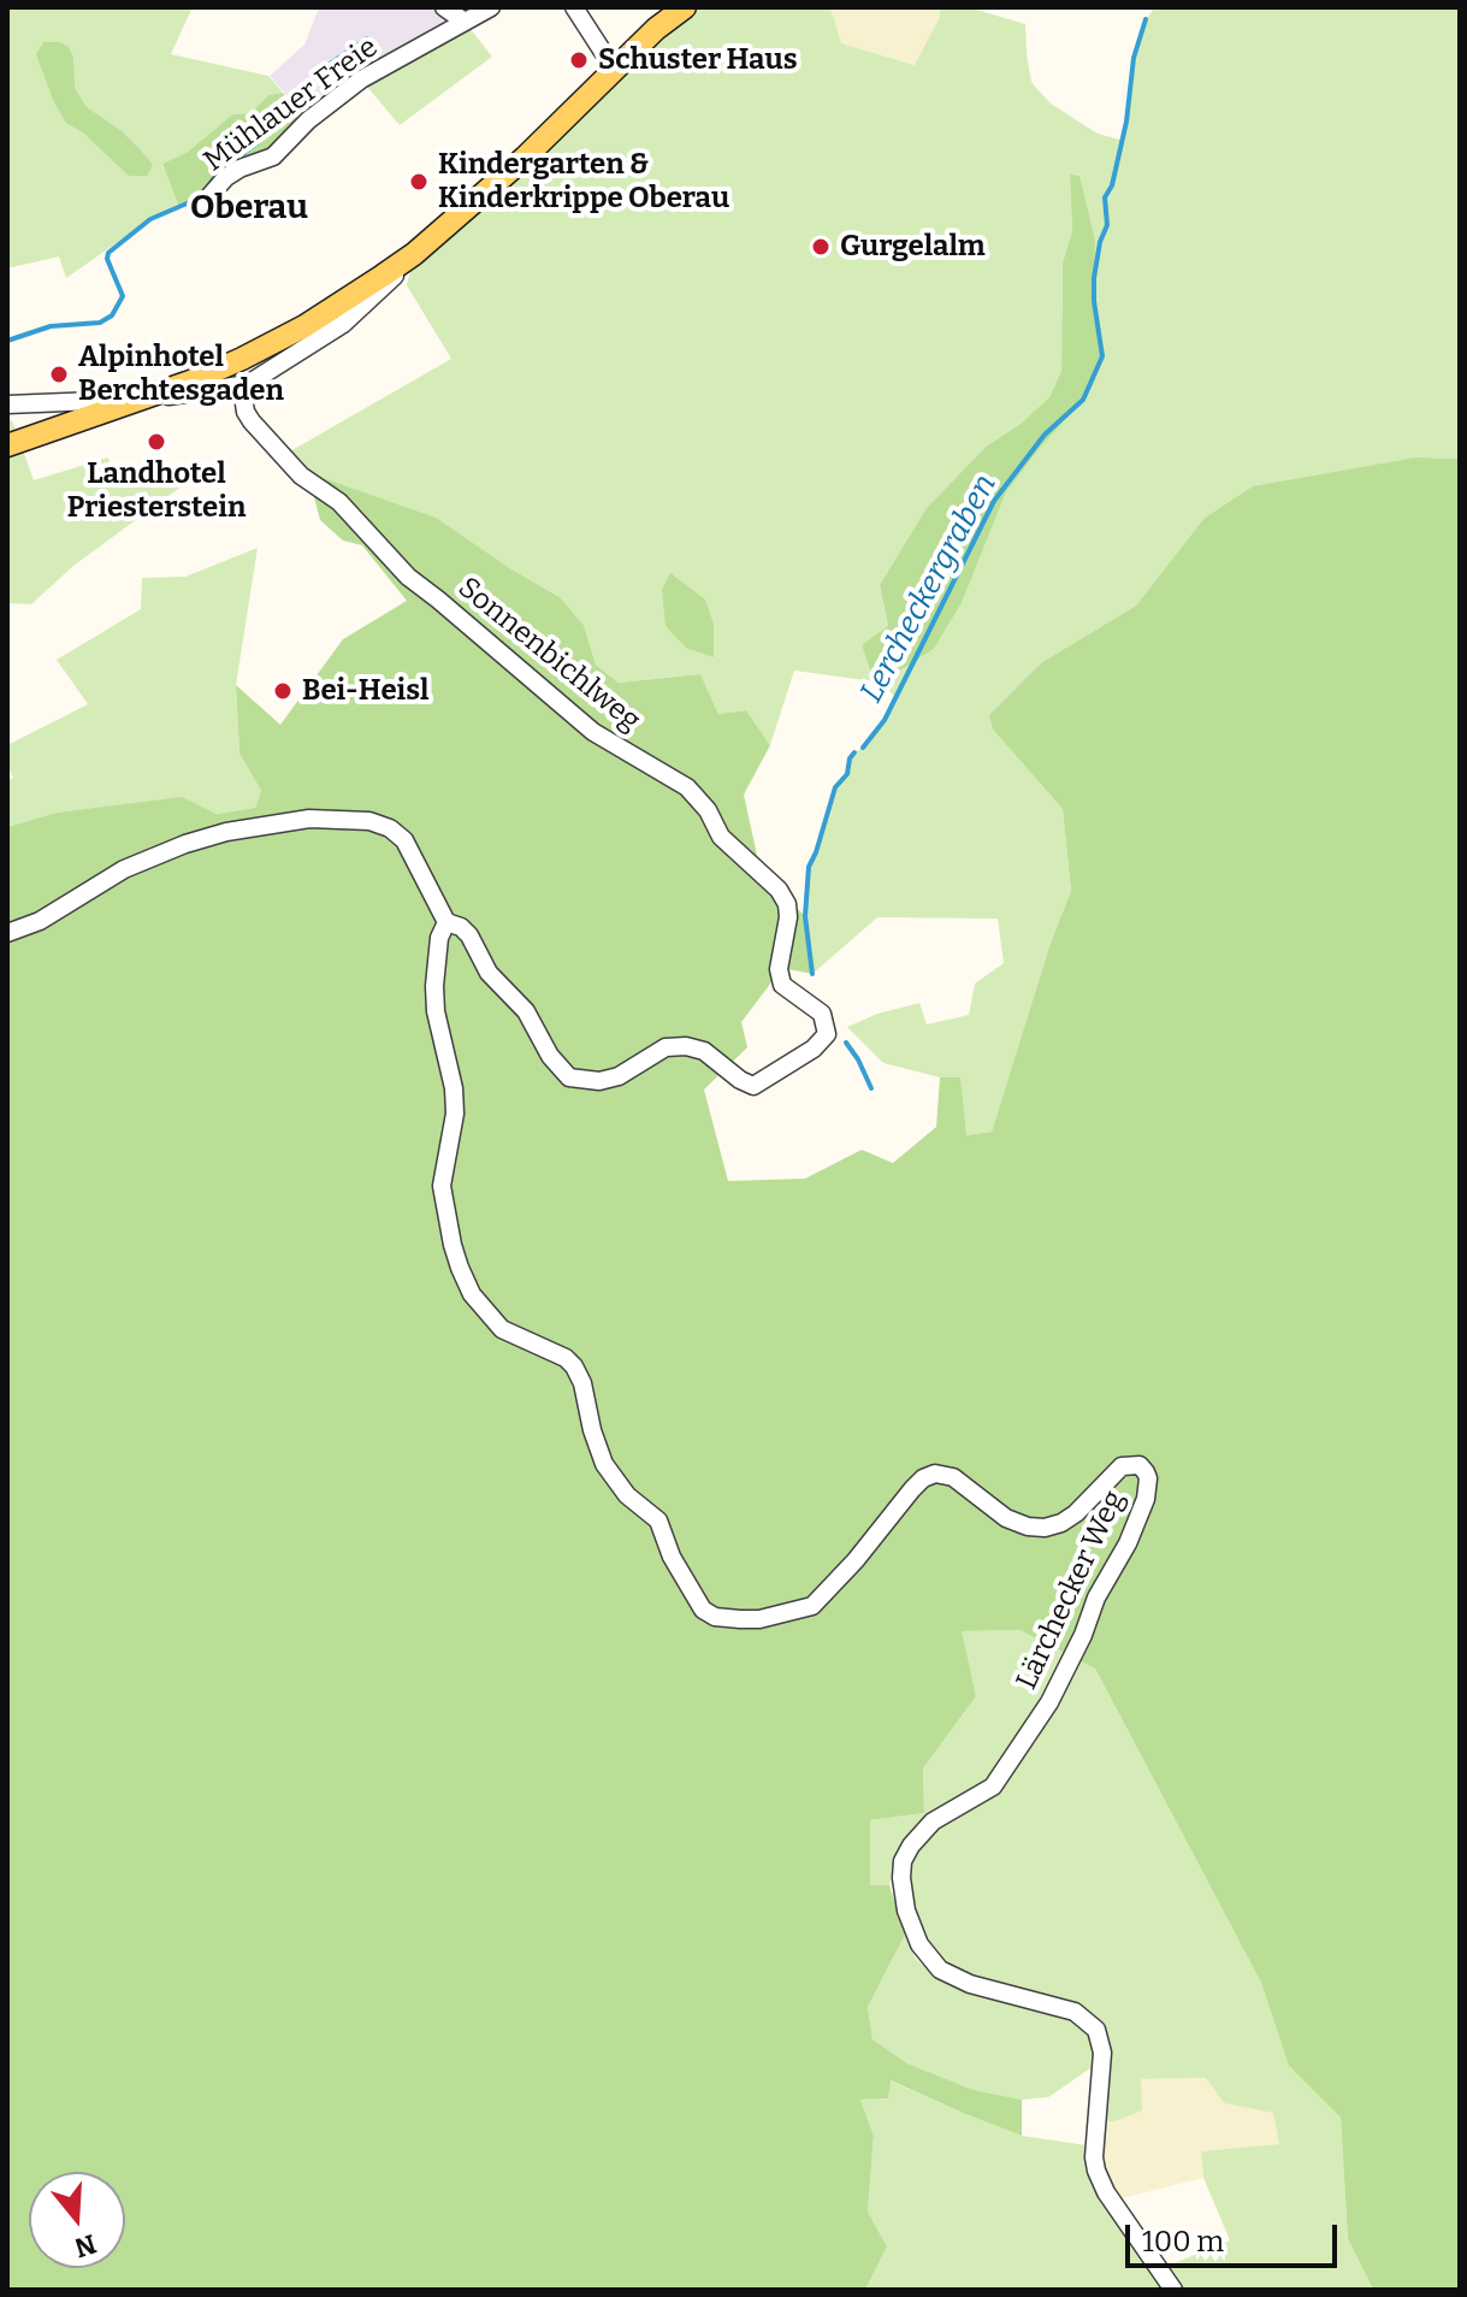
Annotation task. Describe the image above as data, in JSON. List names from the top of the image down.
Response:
{
  "streets": {
    "street": ["Mühlauer Freie", "Sonnenbichlweg", "Lärchecker Weg"]
  },
  "crossings": [
    ["Sonnenbichlweg", "Lärchecker Weg"]
  ],
  "districts": ["Oberau"],
  "water": ["Lercheckergraben"],
  "places": [
    "Schuster Haus",
    "Kindergarten & Kinderkrippe Oberau",
    "Gurgelalm",
    "Alpinhotel Berchtesgaden",
    "Landhotel Priesterstein",
    "Bei-Heisl"
  ],
  "scale_bar": "100 m",
  "north": "bottom"
}
